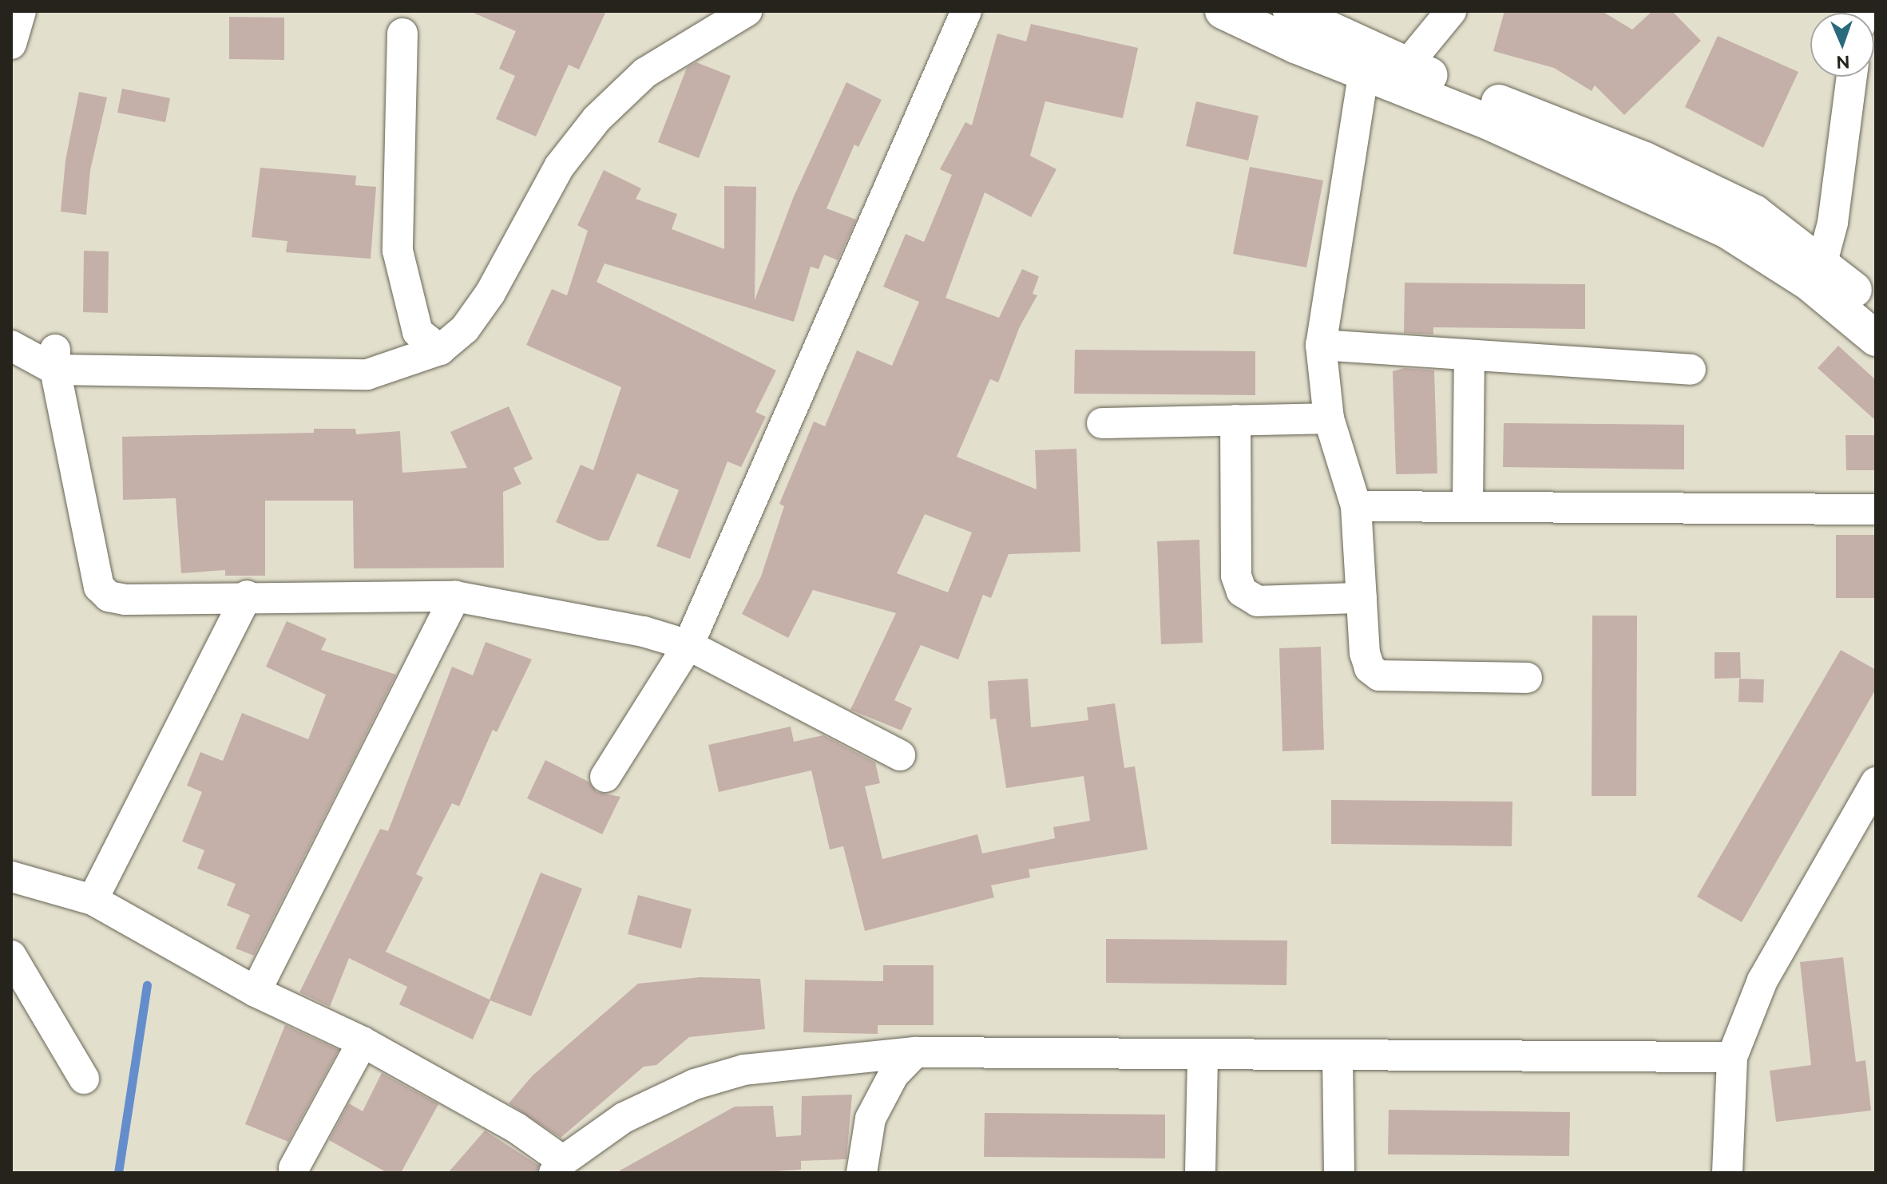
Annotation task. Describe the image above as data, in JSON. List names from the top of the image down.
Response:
{
  "north": "bottom"
}
